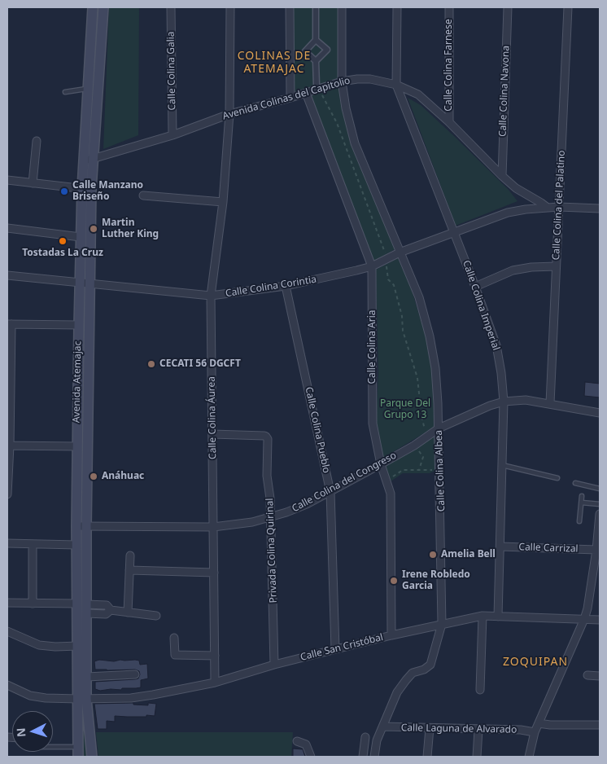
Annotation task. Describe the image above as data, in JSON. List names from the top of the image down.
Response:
{
  "streets": {
    "main road": ["Avenida Atemajac"],
    "street": [
      "Calle Colina Farnese",
      "Calle Colina Galia",
      "Calle Colina Navona",
      "Avenida Colinas del Capitolio",
      "Calle Colina del Palatino",
      "Calle Colina Corintia",
      "Calle Colina Imperial",
      "Calle Colina Aria",
      "Calle Colina Áurea",
      "Calle Colina Pueblo",
      "Calle Colina Albea",
      "Calle Colina del Congreso",
      "Calle Carrizal",
      "Privada Colina Quirinal",
      "Calle San Cristóbal",
      "Calle Laguna de Alvarado"
    ]
  },
  "crossings": [
    ["Calle Colina Farnese", "Avenida Colinas del Capitolio"],
    ["Calle Colina Galia", "Avenida Colinas del Capitolio"],
    ["Calle Colina Navona", "Avenida Colinas del Capitolio"],
    ["Avenida Colinas del Capitolio", "Calle Colina Corintia"],
    ["Avenida Colinas del Capitolio", "Calle Colina Imperial"],
    ["Avenida Colinas del Capitolio", "Calle Colina Aria"],
    ["Avenida Colinas del Capitolio", "Avenida Atemajac"],
    ["Avenida Colinas del Capitolio", "Calle Colina Áurea"],
    ["Avenida Colinas del Capitolio", "Calle Colina Albea"],
    ["Calle Colina del Palatino", "Calle Colina Corintia"],
    ["Calle Colina del Palatino", "Calle Colina del Congreso"],
    ["Calle Colina Corintia", "Calle Colina Imperial"],
    ["Calle Colina Corintia", "Calle Colina Aria"],
    ["Calle Colina Corintia", "Avenida Atemajac"],
    ["Calle Colina Corintia", "Calle Colina Áurea"],
    ["Calle Colina Corintia", "Calle Colina Pueblo"],
    ["Calle Colina Corintia", "Calle Colina Albea"],
    ["Calle Colina Imperial", "Calle Colina del Congreso"],
    ["Calle Colina Imperial", "Calle Carrizal"],
    ["Calle Colina Imperial", "Calle San Cristóbal"],
    ["Calle Colina Aria", "Calle Colina del Congreso"],
    ["Calle Colina Aria", "Calle San Cristóbal"],
    ["Avenida Atemajac", "Calle Colina del Congreso"],
    ["Avenida Atemajac", "Calle San Cristóbal"],
    ["Calle Colina Áurea", "Calle Colina del Congreso"],
    ["Calle Colina Áurea", "Privada Colina Quirinal"],
    ["Calle Colina Áurea", "Calle San Cristóbal"],
    ["Calle Colina Pueblo", "Calle Colina del Congreso"],
    ["Calle Colina Pueblo", "Calle San Cristóbal"],
    ["Calle Colina Albea", "Calle Colina del Congreso"],
    ["Calle Colina Albea", "Calle San Cristóbal"],
    ["Calle Colina Albea", "Calle Laguna de Alvarado"],
    ["Calle Colina del Congreso", "Privada Colina Quirinal"],
    ["Privada Colina Quirinal", "Calle San Cristóbal"]
  ],
  "districts": ["COLINAS DE ATEMAJAC", "ZOQUIPAN"],
  "parks": ["Parque Del Grupo 13"],
  "places": [
    "Calle Manzano Briseño",
    "Martin Luther King",
    "Tostadas La Cruz",
    "CECATI 56 DGCFT",
    "Anáhuac",
    "Amelia Bell",
    "Irene Robledo Garcia"
  ],
  "north": "left"
}
